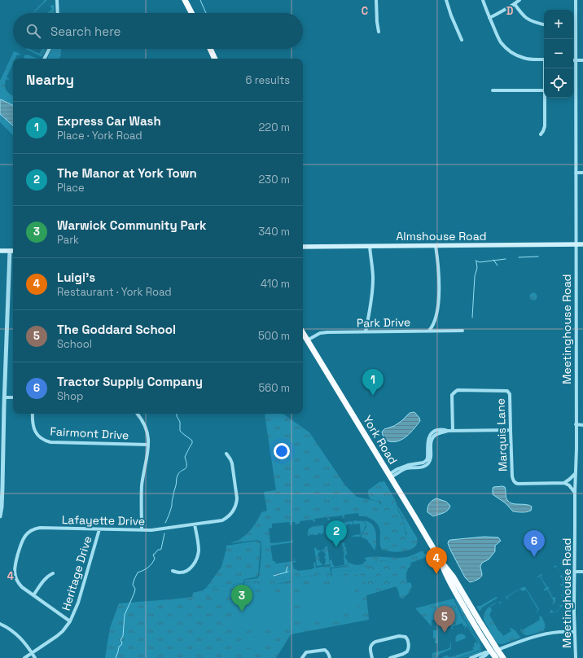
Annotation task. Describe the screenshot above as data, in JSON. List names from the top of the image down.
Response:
{
  "streets": {
    "highway": ["York Road"],
    "main road": ["Almshouse Road"],
    "street": [
      "Park Drive",
      "Meetinghouse Road",
      "Fairmont Drive",
      "Marquis Lane",
      "Lafayette Drive",
      "Heritage Drive"
    ]
  },
  "crossings": [
    ["Almshouse Road", "Meetinghouse Road"],
    ["Park Drive", "York Road"],
    ["Lafayette Drive", "Heritage Drive"]
  ],
  "page": {
    "map_buttons": ["+", "−"],
    "search": "Search here",
    "heading": ["Nearby", "6 results"],
    "list": [
      {
        "mark": "1",
        "name": "Express Car Wash",
        "note": "Place · York Road",
        "value": "220 m"
      },
      {
        "mark": "2",
        "name": "The Manor at York Town",
        "note": "Place",
        "value": "230 m"
      },
      {
        "mark": "3",
        "name": "Warwick Community Park",
        "note": "Park",
        "value": "340 m"
      },
      {
        "mark": "4",
        "name": "Luigi's",
        "note": "Restaurant · York Road",
        "value": "410 m"
      },
      {
        "mark": "5",
        "name": "The Goddard School",
        "note": "School",
        "value": "500 m"
      },
      {
        "mark": "6",
        "name": "Tractor Supply Company",
        "note": "Shop",
        "value": "560 m"
      }
    ],
    "pins": [
      "1",
      "2",
      "6",
      "4",
      "3",
      "5"
    ]
  },
  "grid": {
    "columns": ["C", "D"],
    "rows": ["4"]
  }
}
